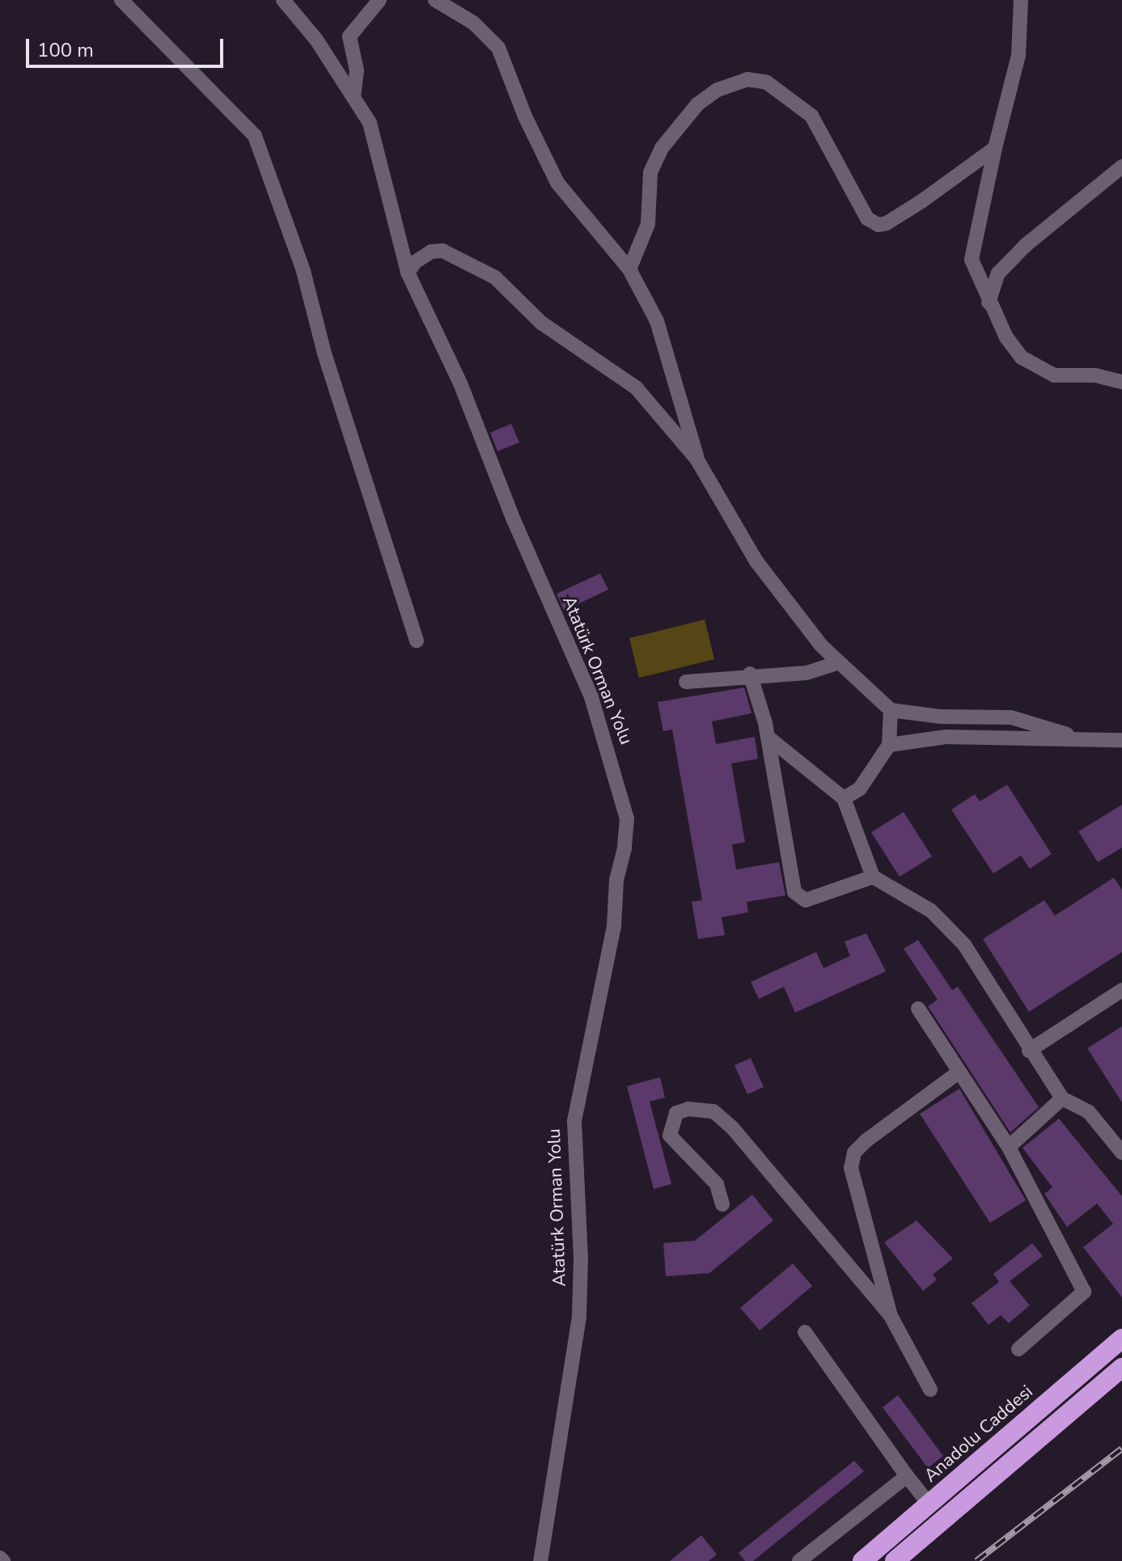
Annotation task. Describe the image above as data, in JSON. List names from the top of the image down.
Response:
{
  "streets": {
    "highway": ["Anadolu Caddesi"],
    "street": ["Atatürk Orman Yolu"]
  },
  "scale_bar": "100 m"
}
